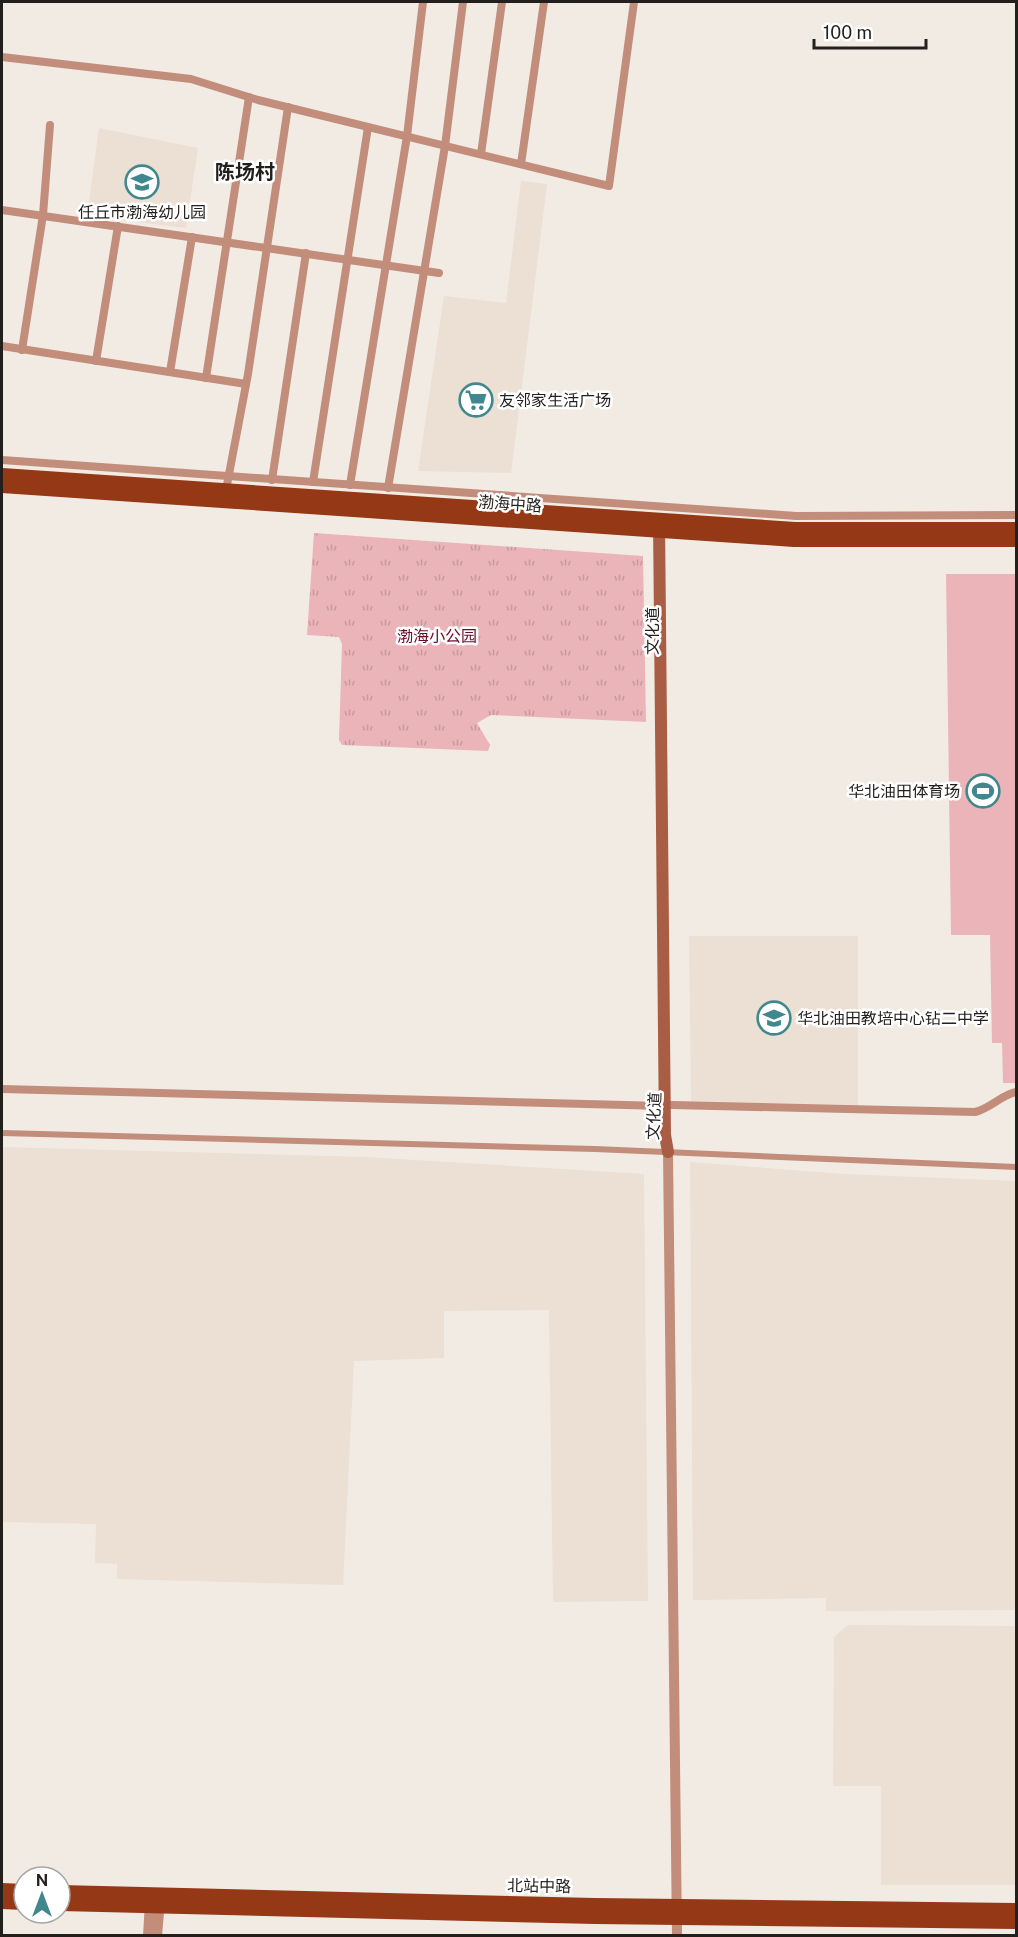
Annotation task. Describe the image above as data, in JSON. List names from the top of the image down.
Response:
{
  "streets": {
    "main road": ["渤海中路", "文化道", "北站中路"]
  },
  "crossings": [
    ["渤海中路", "文化道"]
  ],
  "districts": ["陈场村"],
  "parks": ["渤海小公园"],
  "places": {
    "school or university": ["任丘市渤海幼儿园", "华北油田教培中心钻二中学"],
    "supermarket": ["友邻家生活广场"],
    "sports": ["华北油田体育场"]
  },
  "scale_bar": "100 m",
  "north": "top"
}
